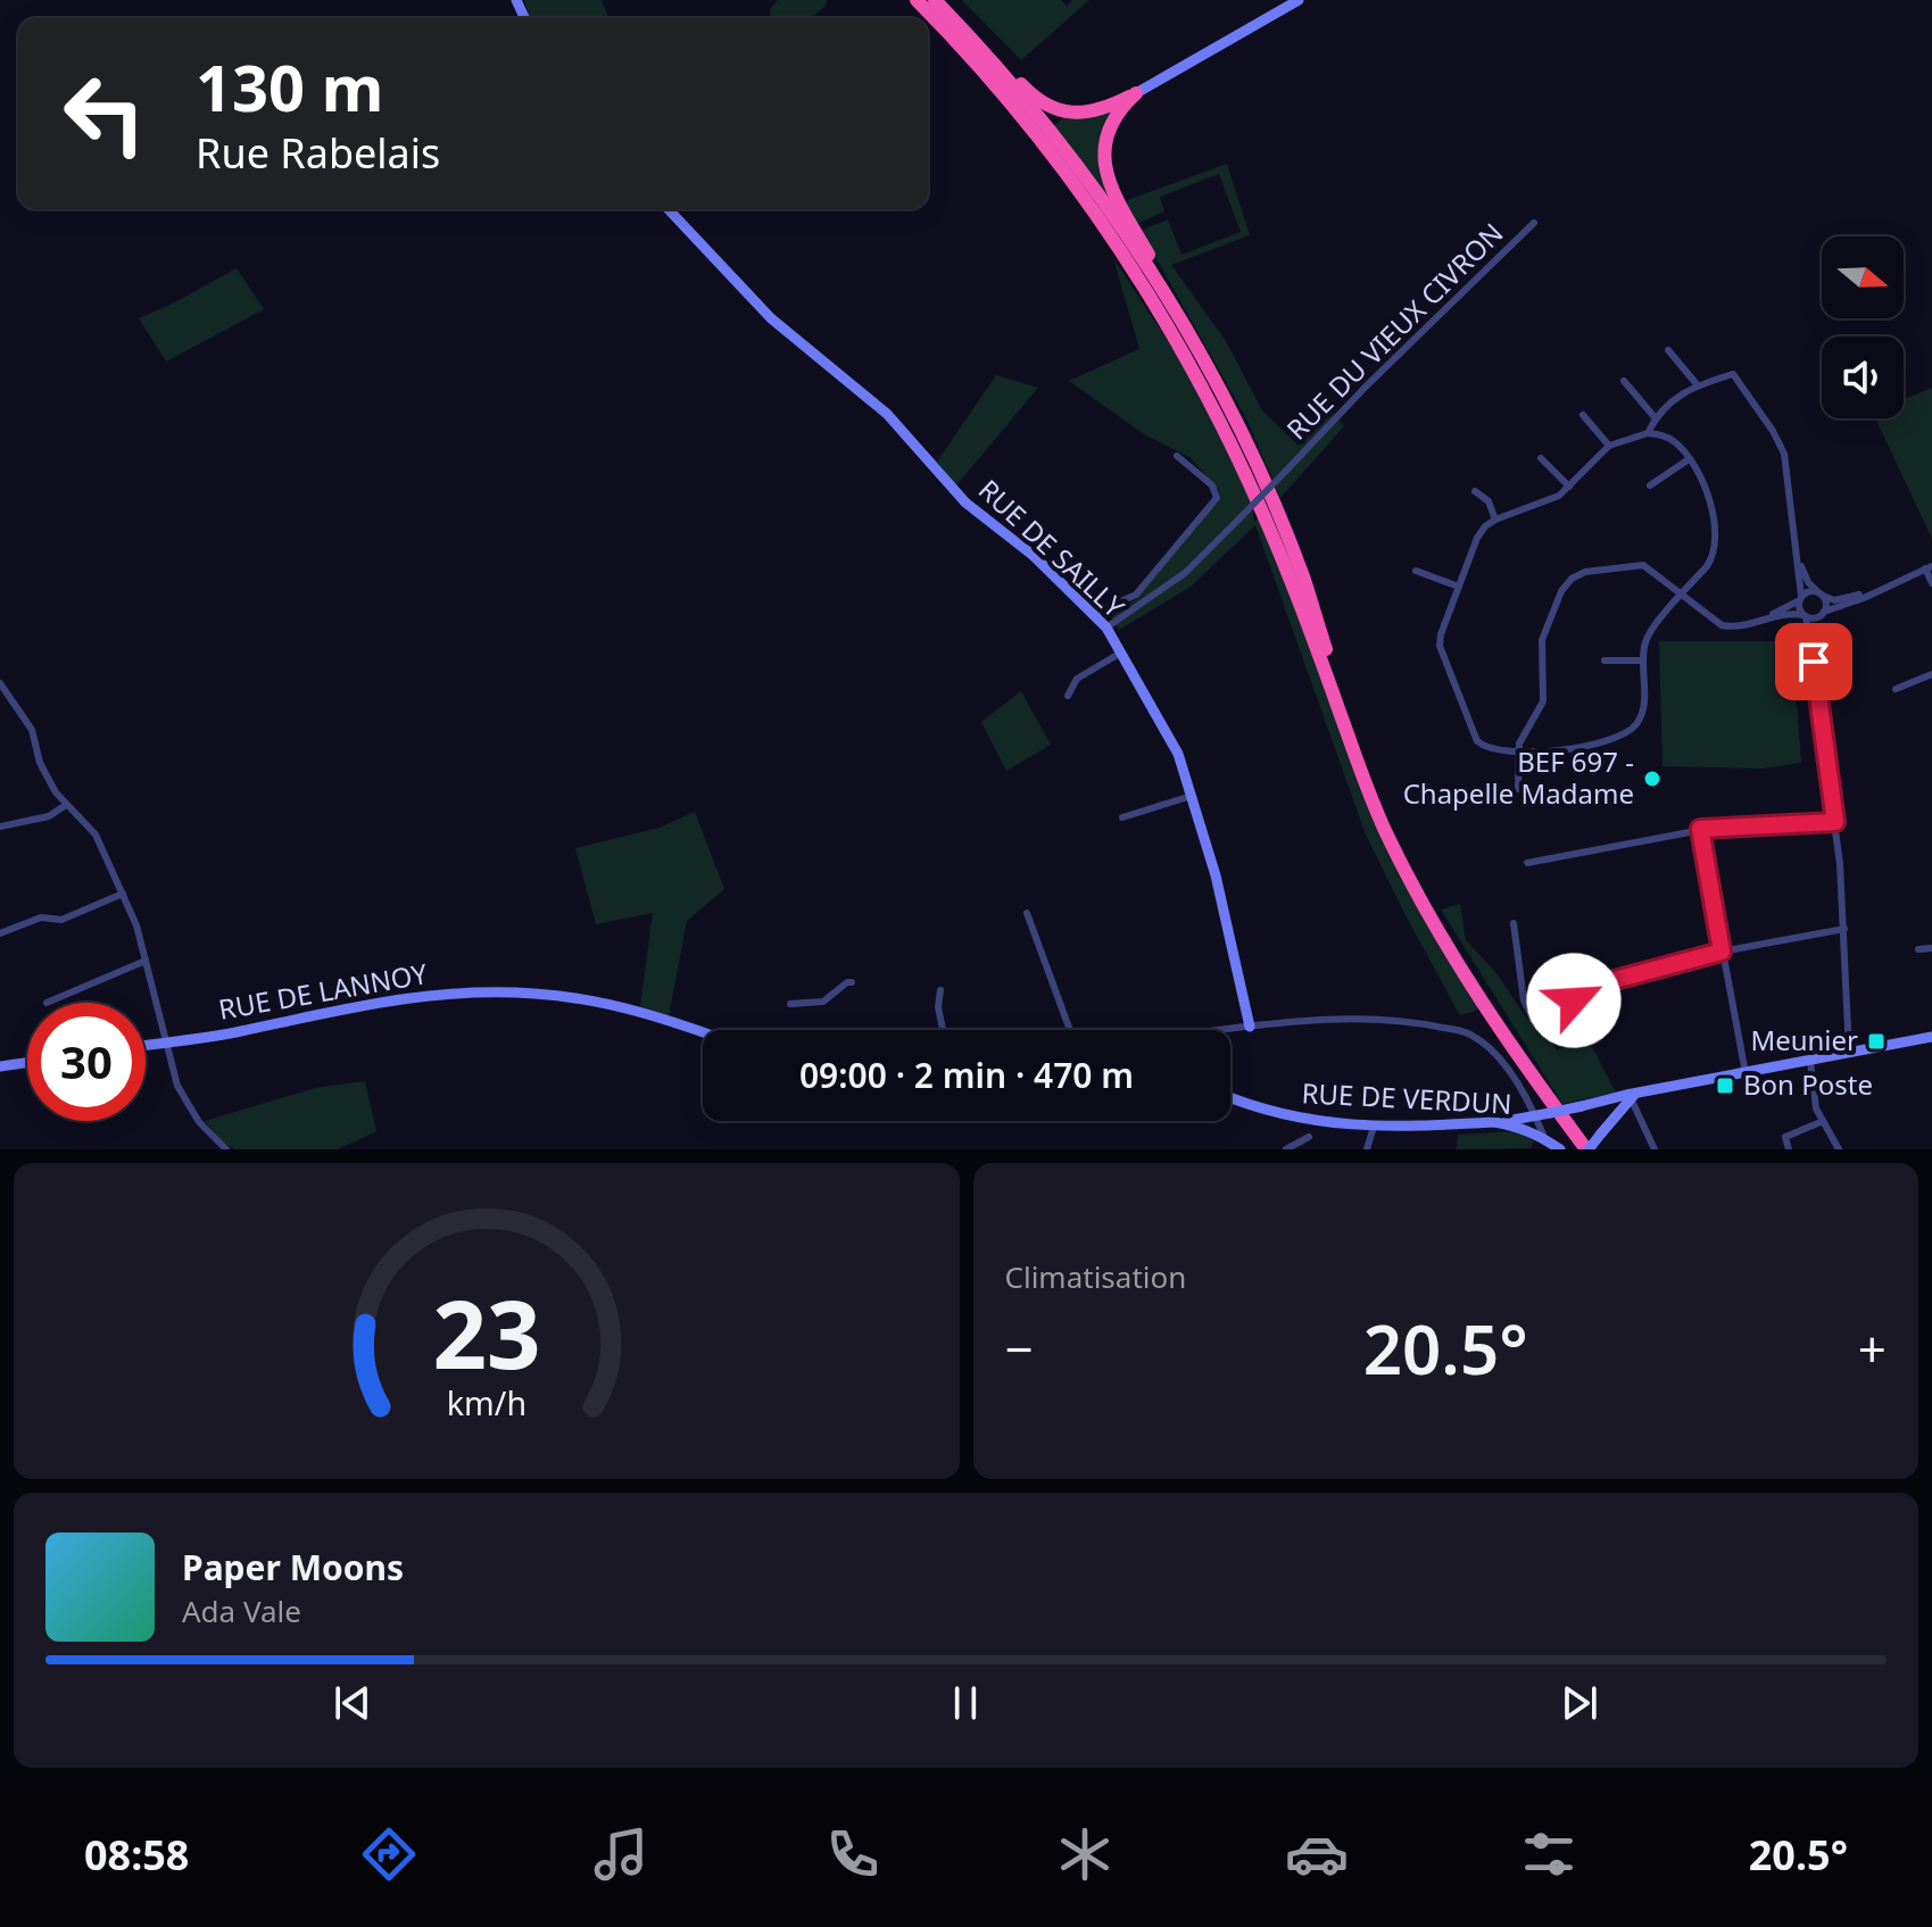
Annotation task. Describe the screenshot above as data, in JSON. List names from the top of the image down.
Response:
{
  "streets": {
    "main road": ["RUE DE SAILLY", "RUE DE LANNOY", "RUE DE VERDUN"],
    "street": ["RUE DU VIEUX CIVRON"]
  },
  "crossings": [
    ["RUE DU VIEUX CIVRON", "RUE DE SAILLY"]
  ],
  "places": {
    "other": ["BEF 697 - Chapelle Madame"],
    "transit": ["Meunier", "Bon Poste"]
  },
  "north": "right",
  "page": {
    "turn": ["130 m", "Rue Rabelais"],
    "limit": "30",
    "trip": "09:00 · 2 min · 470 m",
    "tile": "Climatisation",
    "heat": ["−", "20.5°", "+"],
    "song": ["Paper Moons", "Ada Vale"],
    "tabs": ["08:58", "20.5°"],
    "gauge": ["23", "km/h"]
  }
}
